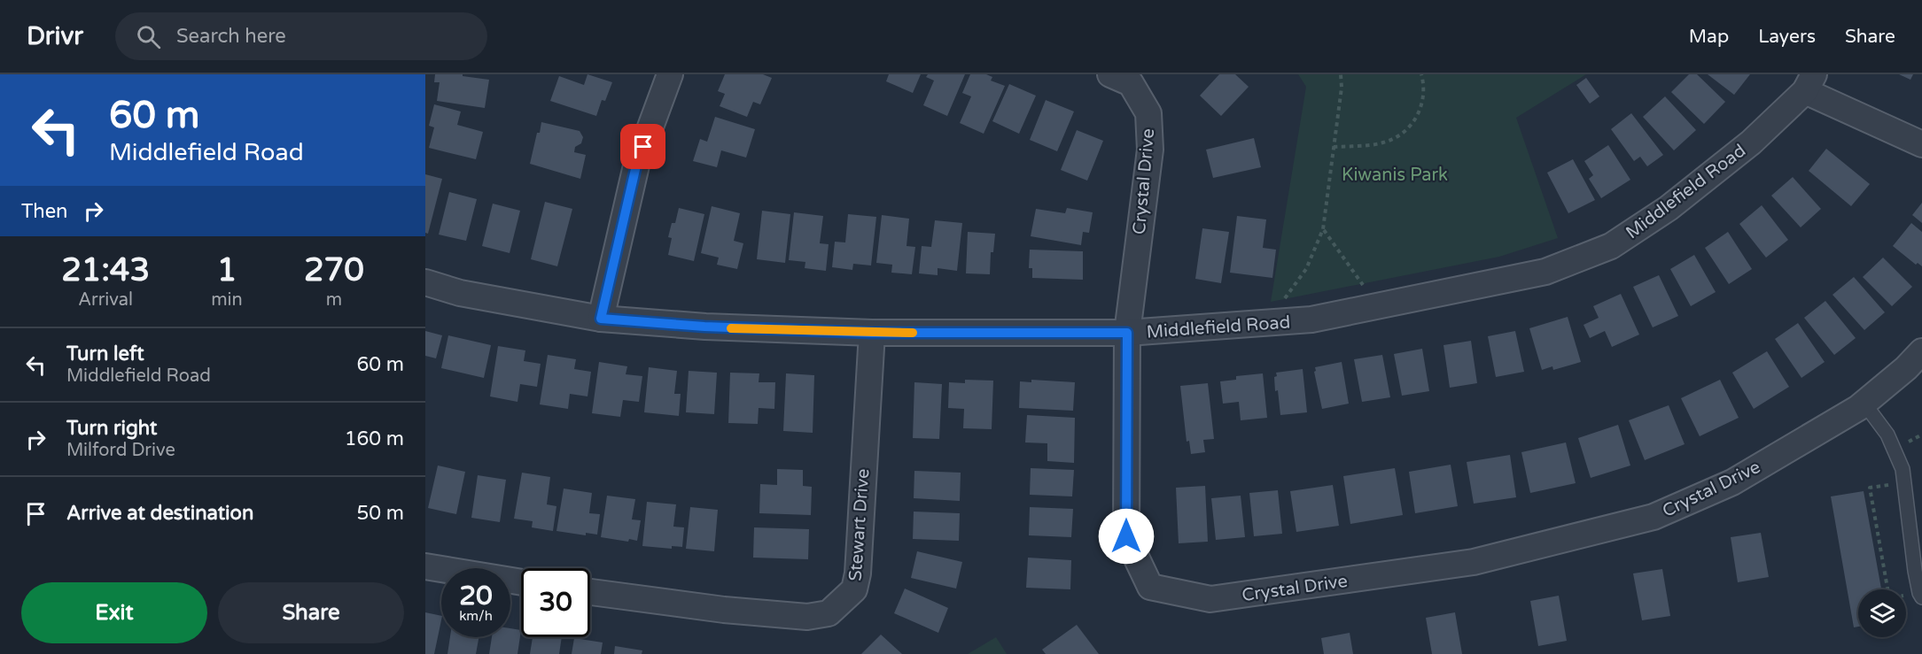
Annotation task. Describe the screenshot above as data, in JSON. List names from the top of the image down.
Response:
{
  "streets": {
    "street": ["Crystal Drive", "Middlefield Road", "Stewart Drive"]
  },
  "crossings": [
    ["Crystal Drive", "Middlefield Road"],
    ["Middlefield Road", "Stewart Drive"]
  ],
  "parks": ["Kiwanis Park"],
  "page": {
    "header": "Drivr",
    "search": "Search here",
    "nav": ["Map", "Layers", "Share"],
    "turn": ["60 m", "Middlefield Road"],
    "then": "Then",
    "eta": [
      "21:43",
      "Arrival",
      "1",
      "min",
      "270",
      "m"
    ],
    "list": [
      {
        "name": "Turn left",
        "note": "Middlefield Road",
        "value": "60 m"
      },
      {
        "name": "Turn right",
        "note": "Milford Drive",
        "value": "160 m"
      },
      {
        "name": "Arrive at destination",
        "value": "50 m"
      }
    ],
    "speed": "20 km/h",
    "limit": "30",
    "buttons": ["Exit", "Share"]
  }
}
